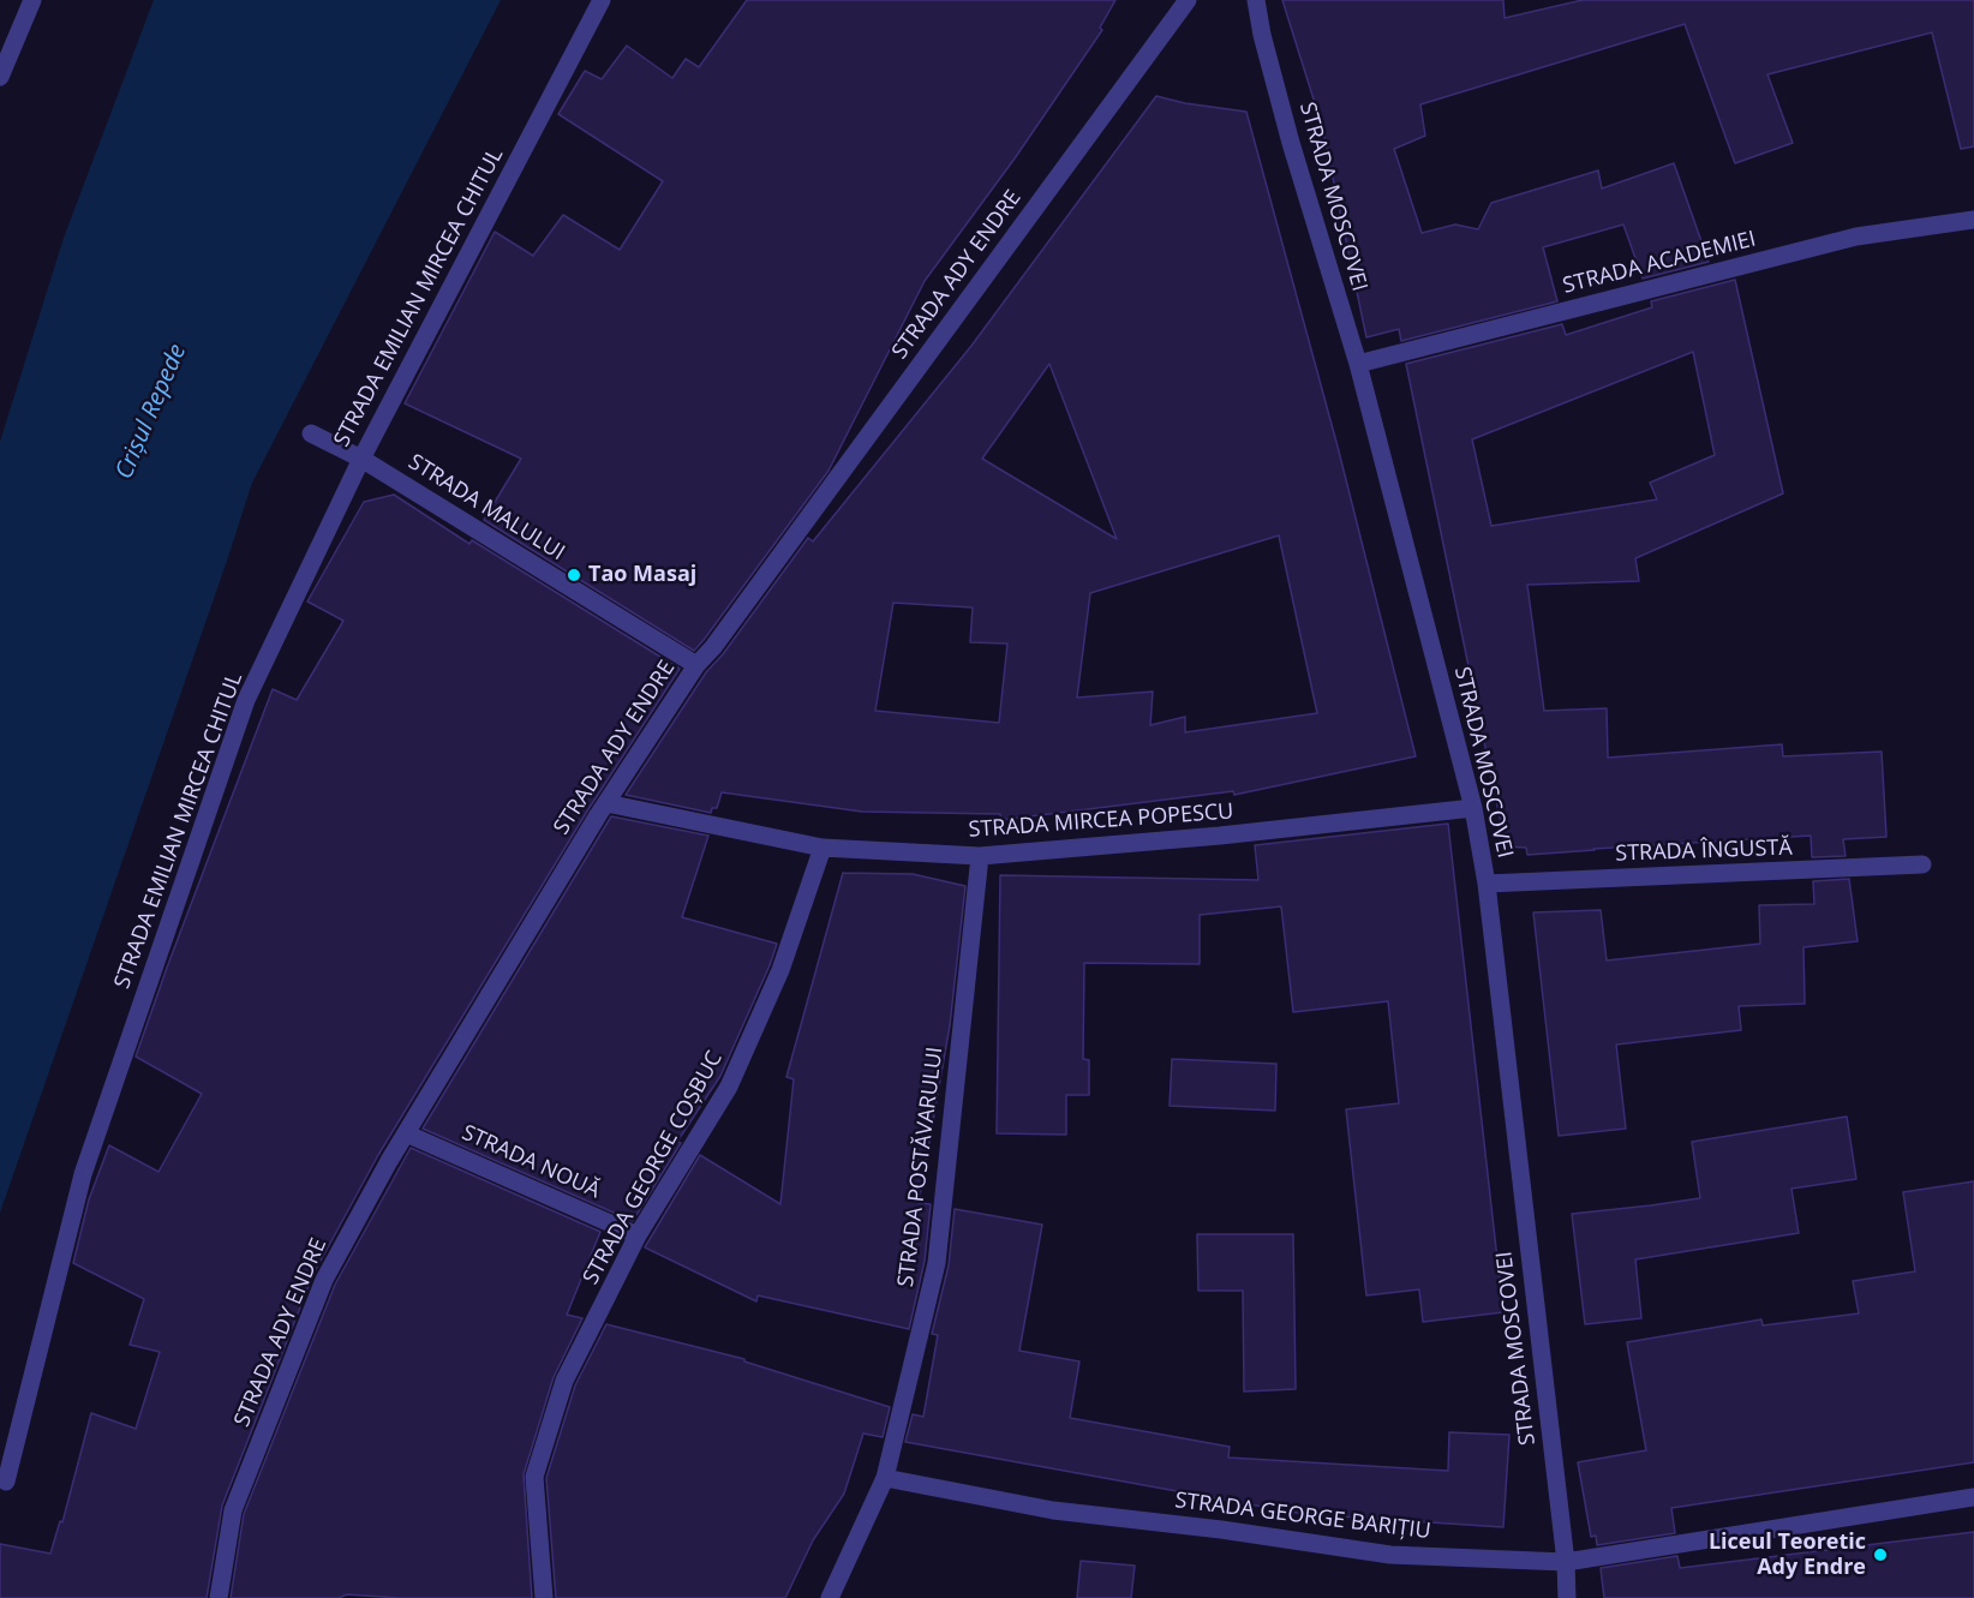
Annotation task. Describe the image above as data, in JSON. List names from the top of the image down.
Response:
{
  "streets": {
    "street": [
      "STRADA MOSCOVEI",
      "STRADA ACADEMIEI",
      "STRADA ADY ENDRE",
      "STRADA EMILIAN MIRCEA CHITUL",
      "STRADA MALULUI",
      "STRADA MIRCEA POPESCU",
      "STRADA ÎNGUSTĂ",
      "STRADA NOUĂ",
      "STRADA POSTĂVARULUI",
      "STRADA GEORGE COȘBUC",
      "STRADA GEORGE BARIȚIU"
    ]
  },
  "crossings": [
    ["STRADA MOSCOVEI", "STRADA ACADEMIEI"],
    ["STRADA MOSCOVEI", "STRADA MIRCEA POPESCU"],
    ["STRADA MOSCOVEI", "STRADA ÎNGUSTĂ"],
    ["STRADA MOSCOVEI", "STRADA GEORGE BARIȚIU"],
    ["STRADA ADY ENDRE", "STRADA MALULUI"],
    ["STRADA ADY ENDRE", "STRADA MIRCEA POPESCU"],
    ["STRADA ADY ENDRE", "STRADA NOUĂ"],
    ["STRADA EMILIAN MIRCEA CHITUL", "STRADA MALULUI"],
    ["STRADA MIRCEA POPESCU", "STRADA POSTĂVARULUI"],
    ["STRADA MIRCEA POPESCU", "STRADA GEORGE COȘBUC"],
    ["STRADA NOUĂ", "STRADA GEORGE COȘBUC"],
    ["STRADA POSTĂVARULUI", "STRADA GEORGE BARIȚIU"]
  ],
  "water": ["Crișul Repede"],
  "places": ["Tao Masaj", "Liceul Teoretic Ady Endre"]
}
